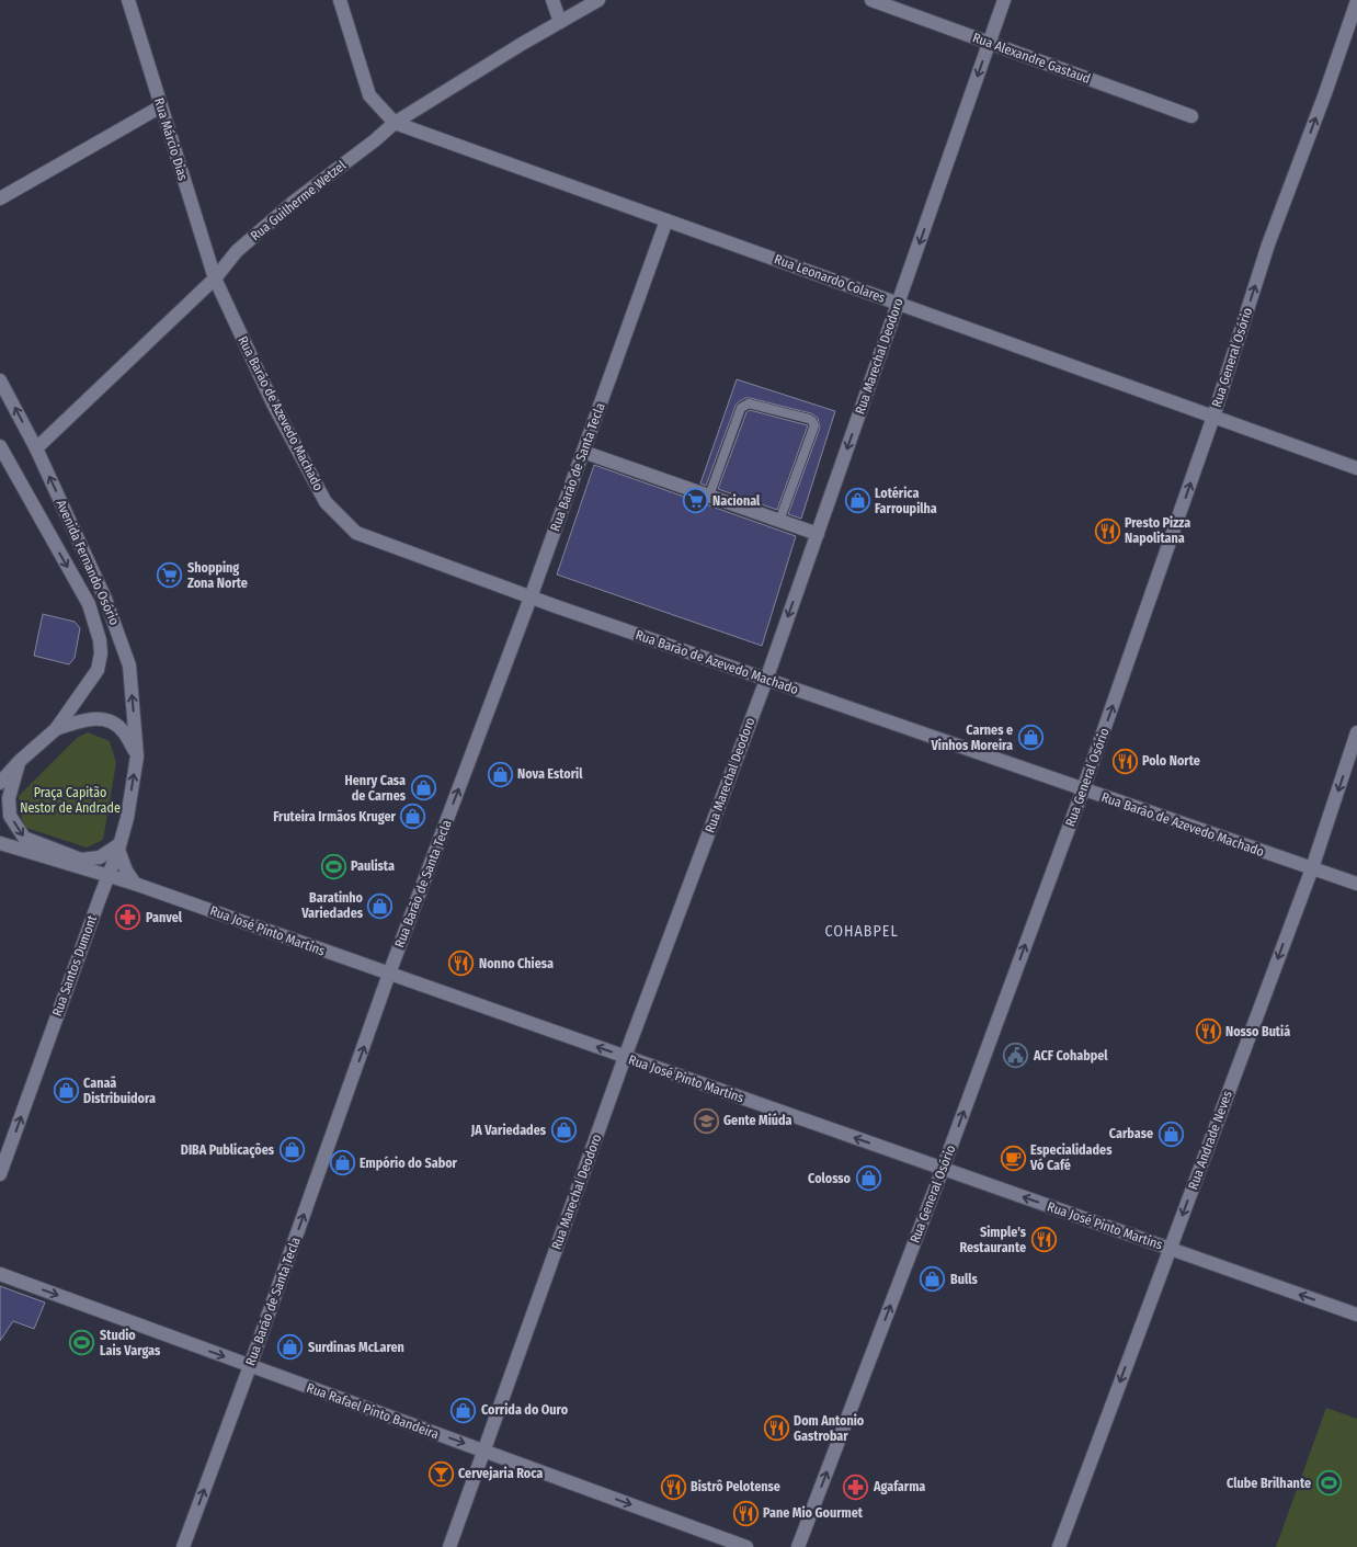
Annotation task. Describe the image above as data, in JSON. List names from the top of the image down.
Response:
{
  "streets": {
    "street": [
      "Rua Alexandre Gastaud",
      "Rua Márcio Dias",
      "Rua Guilherme Wetzel",
      "Rua Leonardo Colares",
      "Rua Marechal Deodoro",
      "Rua General Osório",
      "Rua Barão de Azevedo Machado",
      "Rua Barão de Santa Tecla",
      "Avenida Fernando Osório",
      "Rua José Pinto Martins",
      "Rua Santos Dumont",
      "Rua Andrade Neves",
      "Rua Rafael Pinto Bandeira"
    ]
  },
  "crossings": [
    ["Rua Alexandre Gastaud", "Rua Marechal Deodoro"],
    ["Rua Márcio Dias", "Rua Guilherme Wetzel"],
    ["Rua Márcio Dias", "Rua Barão de Azevedo Machado"],
    ["Rua Guilherme Wetzel", "Rua Leonardo Colares"],
    ["Rua Guilherme Wetzel", "Rua Barão de Azevedo Machado"],
    ["Rua Guilherme Wetzel", "Avenida Fernando Osório"],
    ["Rua Leonardo Colares", "Rua Marechal Deodoro"],
    ["Rua Leonardo Colares", "Rua General Osório"],
    ["Rua Leonardo Colares", "Rua Barão de Santa Tecla"],
    ["Rua Marechal Deodoro", "Rua Barão de Azevedo Machado"],
    ["Rua Marechal Deodoro", "Rua José Pinto Martins"],
    ["Rua Marechal Deodoro", "Rua Rafael Pinto Bandeira"],
    ["Rua General Osório", "Rua Barão de Azevedo Machado"],
    ["Rua General Osório", "Rua José Pinto Martins"],
    ["Rua Barão de Azevedo Machado", "Rua Barão de Santa Tecla"],
    ["Rua Barão de Azevedo Machado", "Rua Andrade Neves"],
    ["Rua Barão de Santa Tecla", "Rua José Pinto Martins"],
    ["Rua Barão de Santa Tecla", "Rua Rafael Pinto Bandeira"],
    ["Avenida Fernando Osório", "Rua Santos Dumont"],
    ["Rua José Pinto Martins", "Rua Santos Dumont"],
    ["Rua José Pinto Martins", "Rua Andrade Neves"]
  ],
  "one_way": [
    "Rua Marechal Deodoro",
    "Rua General Osório",
    "Rua Barão de Santa Tecla",
    "Rua José Pinto Martins",
    "Rua Santos Dumont",
    "Rua Andrade Neves",
    "Rua Rafael Pinto Bandeira"
  ],
  "districts": ["COHABPEL"],
  "parks": ["Praça Capitão Nestor de Andrade"],
  "places": {
    "supermarket": ["Nacional", "Shopping Zona Norte"],
    "shop": [
      "Lotérica Farroupilha",
      "Carnes e Vinhos Moreira",
      "Nova Estoril",
      "Henry Casa de Carnes",
      "Fruteira Irmãos Kruger",
      "Baratinho Variedades",
      "Canaã Distribuidora",
      "JA Variedades",
      "Carbase",
      "DIBA Publicações",
      "Empório do Sabor",
      "Colosso",
      "Bulls",
      "Surdinas McLaren",
      "Corrida do Ouro"
    ],
    "restaurant": [
      "Presto Pizza Napolitana",
      "Polo Norte",
      "Nonno Chiesa",
      "Nosso Butiá",
      "Simple's Restaurante",
      "Dom Antonio Gastrobar",
      "Bistrô Pelotense",
      "Pane Mio Gourmet"
    ],
    "sports": ["Paulista", "Studio Lais Vargas", "Clube Brilhante"],
    "pharmacy": ["Panvel", "Agafarma"],
    "public building": ["ACF Cohabpel"],
    "school or university": ["Gente Miúda"],
    "cafe": ["Especialidades Vó Café"],
    "bar": ["Cervejaria Roca"]
  }
}
